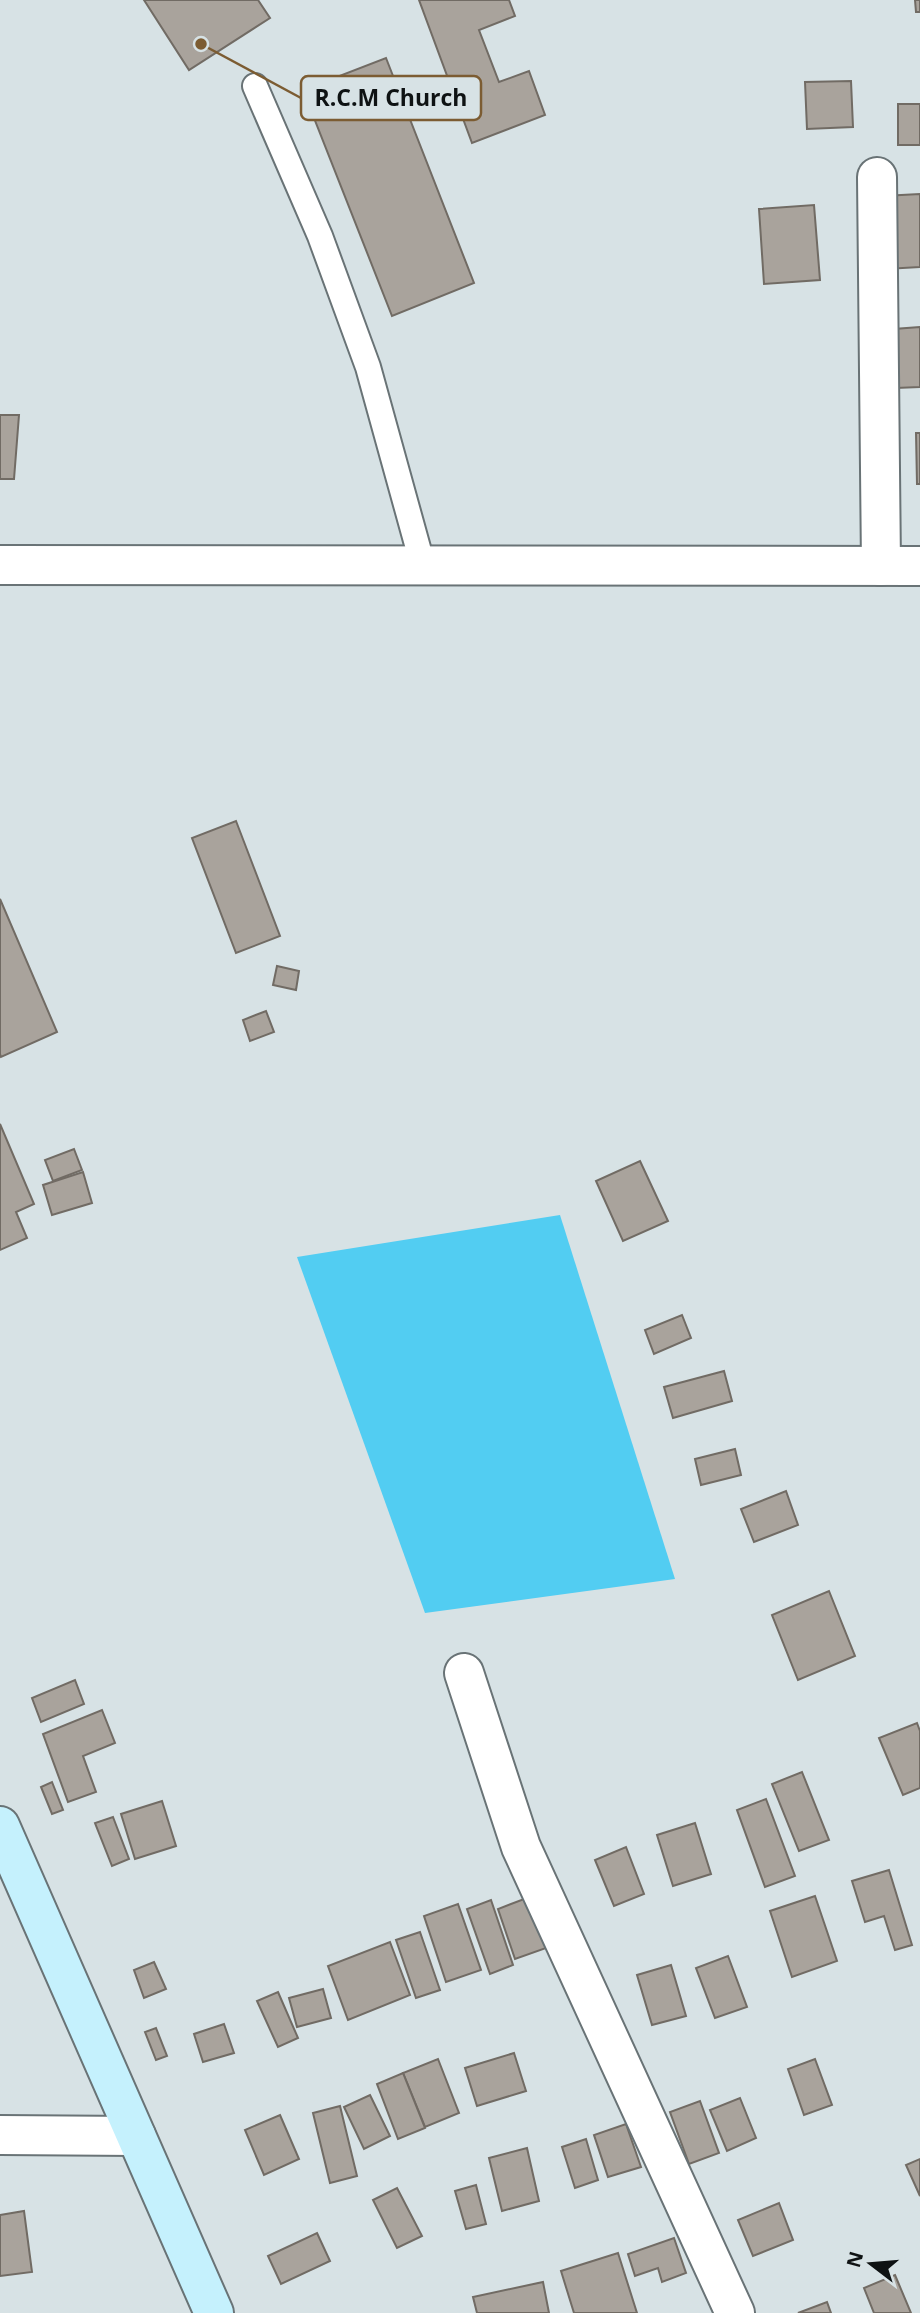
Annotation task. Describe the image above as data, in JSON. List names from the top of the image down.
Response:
{
  "places": ["R.C.M Church"],
  "north": "left"
}
